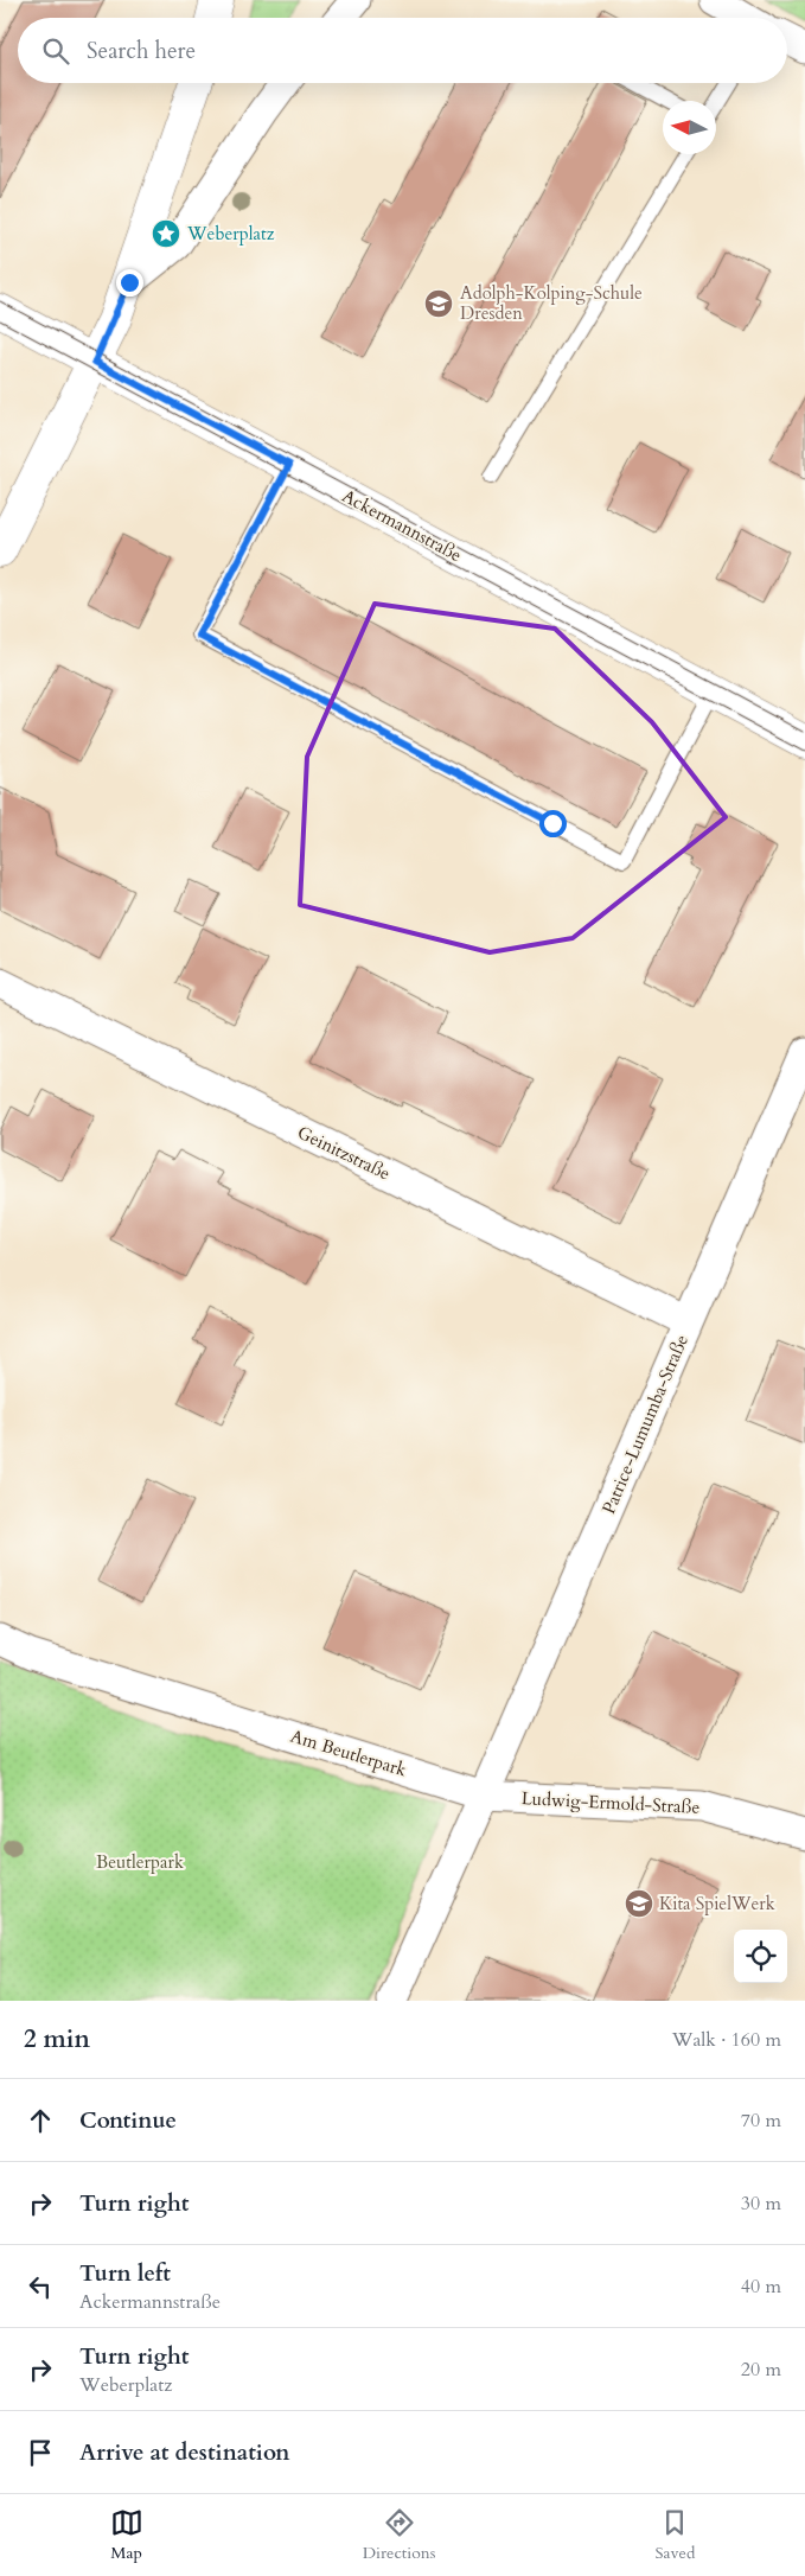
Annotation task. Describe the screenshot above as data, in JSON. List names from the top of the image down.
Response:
{
  "streets": {
    "street": [
      "Ackermannstraße",
      "Geinitzstraße",
      "Patrice-Lumumba-Straße",
      "Am Beutlerpark",
      "Ludwig-Ermold-Straße"
    ]
  },
  "crossings": [
    ["Geinitzstraße", "Patrice-Lumumba-Straße"],
    ["Patrice-Lumumba-Straße", "Am Beutlerpark"],
    ["Patrice-Lumumba-Straße", "Ludwig-Ermold-Straße"],
    ["Am Beutlerpark", "Ludwig-Ermold-Straße"]
  ],
  "parks": ["Beutlerpark"],
  "places": {
    "place": ["Weberplatz"],
    "school or university": ["Adolph-Kolping-Schule Dresden", "Kita SpielWerk"]
  },
  "north": "left",
  "page": {
    "search": "Search here",
    "heading": ["2 min", "Walk · 160 m"],
    "list": [
      ["Continue", "70 m"],
      ["Turn right", "30 m"],
      ["Turn left", "Ackermannstraße", "40 m"],
      ["Turn right", "Weberplatz", "20 m"],
      "Arrive at destination"
    ],
    "nav": ["Map", "Directions", "Saved"]
  }
}
